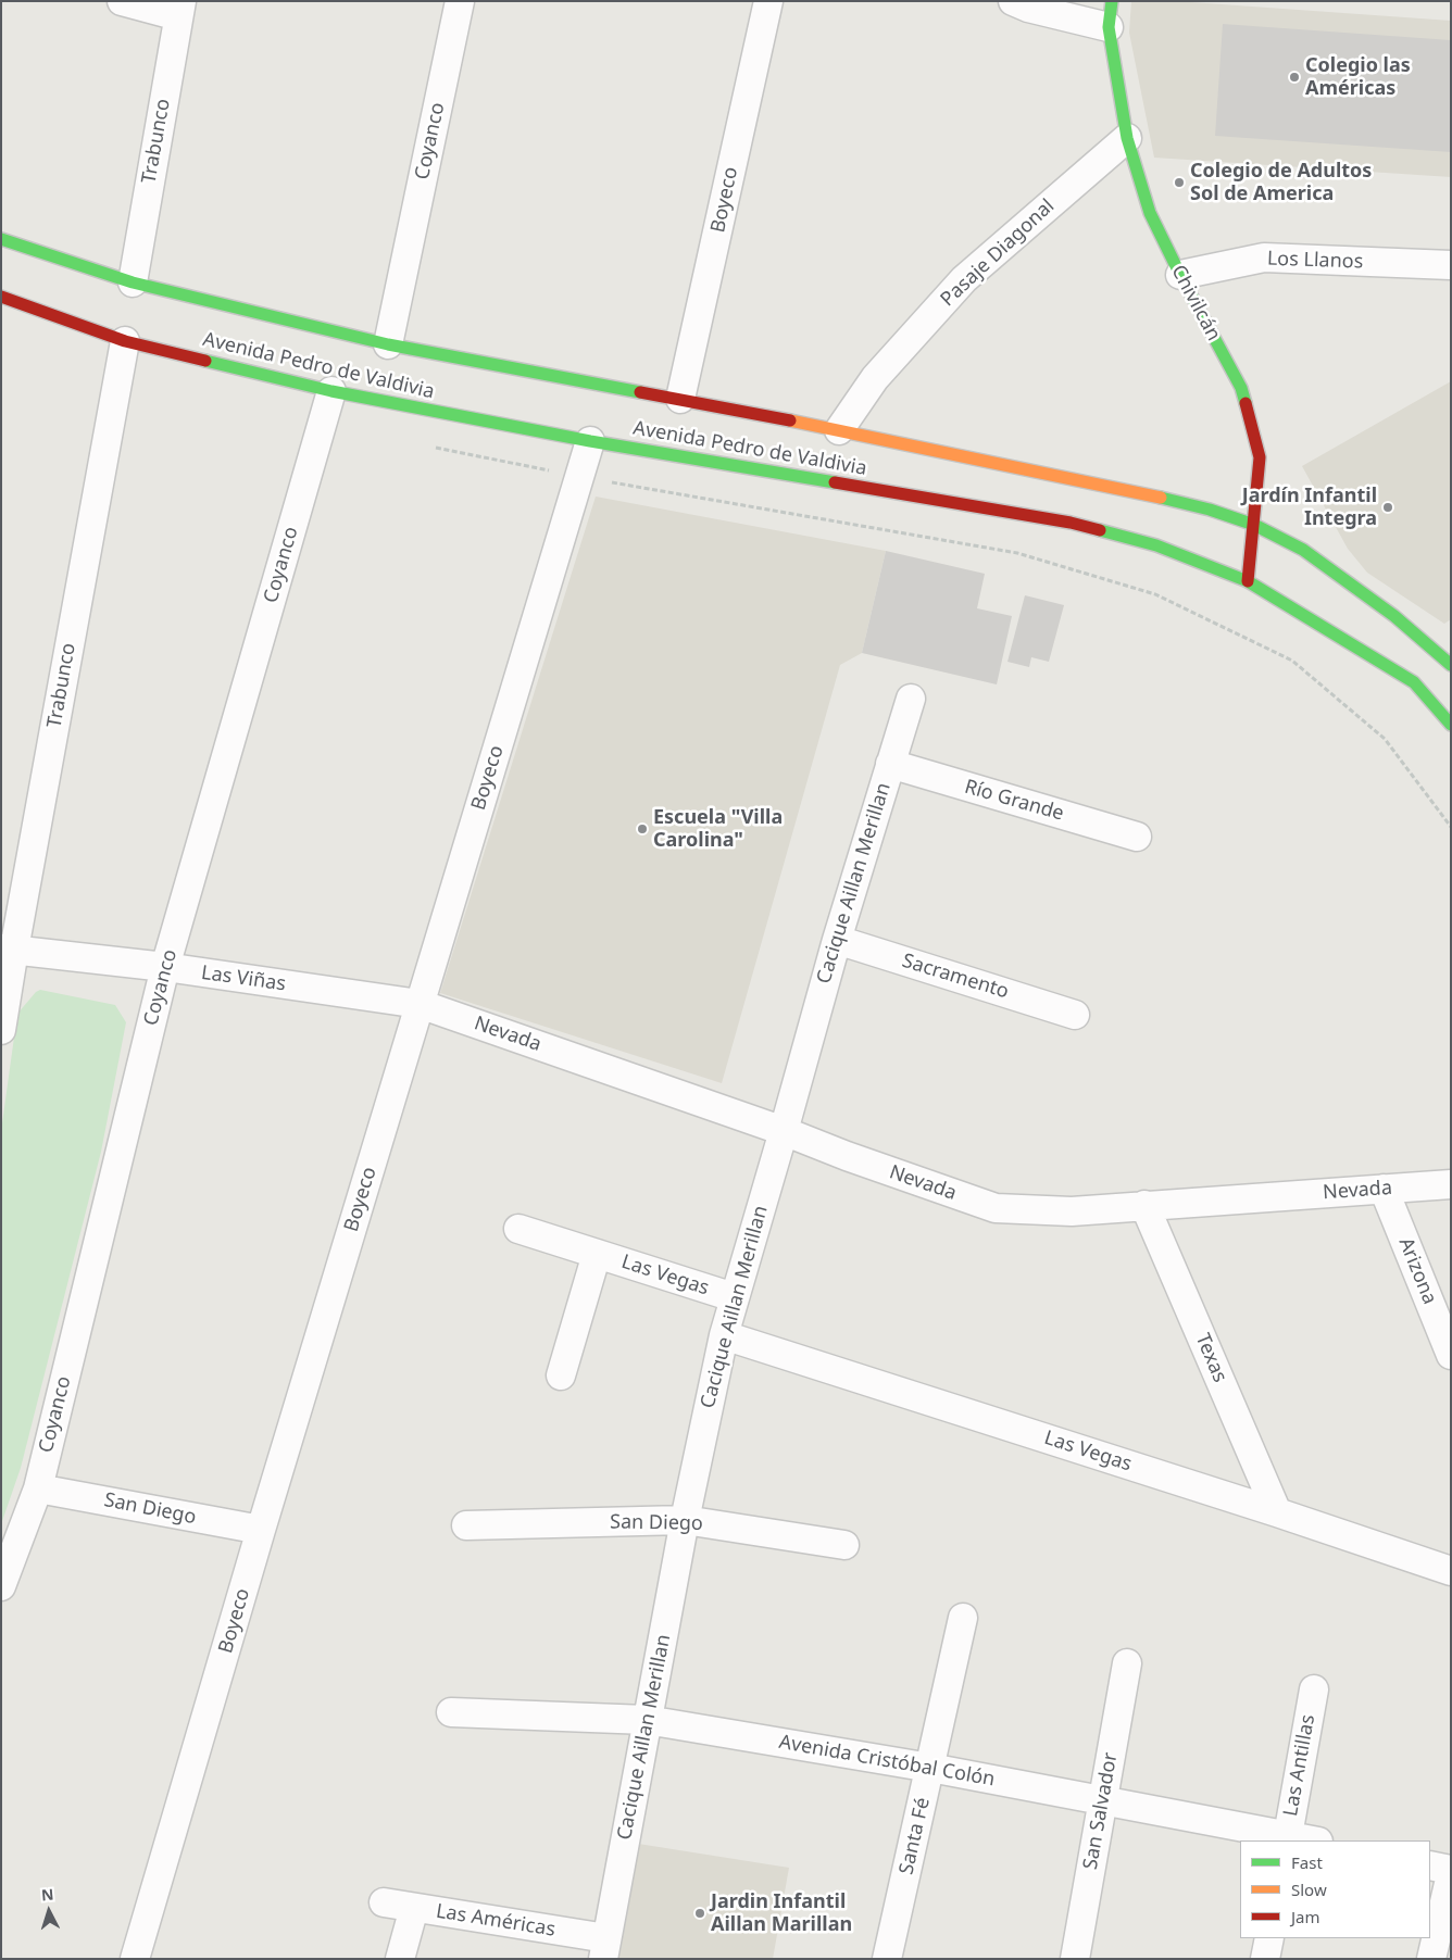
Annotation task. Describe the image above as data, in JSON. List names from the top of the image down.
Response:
{
  "streets": {
    "main road": ["Chivilcán", "Avenida Pedro de Valdivia"],
    "street": [
      "Trabunco",
      "Coyanco",
      "Boyeco",
      "Pasaje Diagonal",
      "Los Llanos",
      "Río Grande",
      "Cacique Aillan Merillan",
      "Sacramento",
      "Las Viñas",
      "Nevada",
      "Arizona",
      "Las Vegas",
      "Texas",
      "San Diego",
      "Avenida Cristóbal Colón",
      "Las Antillas",
      "San Salvador",
      "Santa Fé",
      "Las Américas"
    ]
  },
  "crossings": [
    ["Trabunco", "Avenida Pedro de Valdivia"],
    ["Trabunco", "Las Viñas"],
    ["Coyanco", "Avenida Pedro de Valdivia"],
    ["Coyanco", "Las Viñas"],
    ["Coyanco", "San Diego"],
    ["Boyeco", "Avenida Pedro de Valdivia"],
    ["Boyeco", "Las Viñas"],
    ["Boyeco", "Nevada"],
    ["Boyeco", "San Diego"],
    ["Pasaje Diagonal", "Chivilcán"],
    ["Pasaje Diagonal", "Avenida Pedro de Valdivia"],
    ["Los Llanos", "Chivilcán"],
    ["Chivilcán", "Avenida Pedro de Valdivia"],
    ["Río Grande", "Cacique Aillan Merillan"],
    ["Cacique Aillan Merillan", "Sacramento"],
    ["Cacique Aillan Merillan", "Nevada"],
    ["Cacique Aillan Merillan", "Las Vegas"],
    ["Cacique Aillan Merillan", "San Diego"],
    ["Cacique Aillan Merillan", "Avenida Cristóbal Colón"],
    ["Cacique Aillan Merillan", "Las Américas"],
    ["Las Viñas", "Nevada"],
    ["Nevada", "Arizona"],
    ["Nevada", "Texas"],
    ["Las Vegas", "Texas"],
    ["Avenida Cristóbal Colón", "Las Antillas"],
    ["Avenida Cristóbal Colón", "San Salvador"],
    ["Avenida Cristóbal Colón", "Santa Fé"]
  ],
  "places": [
    "Colegio las Américas",
    "Colegio de Adultos Sol de America",
    "Jardín Infantil Integra",
    "Escuela \"Villa Carolina\"",
    "Jardin Infantil Aillan Marillan"
  ],
  "legend": ["Fast", "Slow", "Jam"],
  "north": "top"
}
